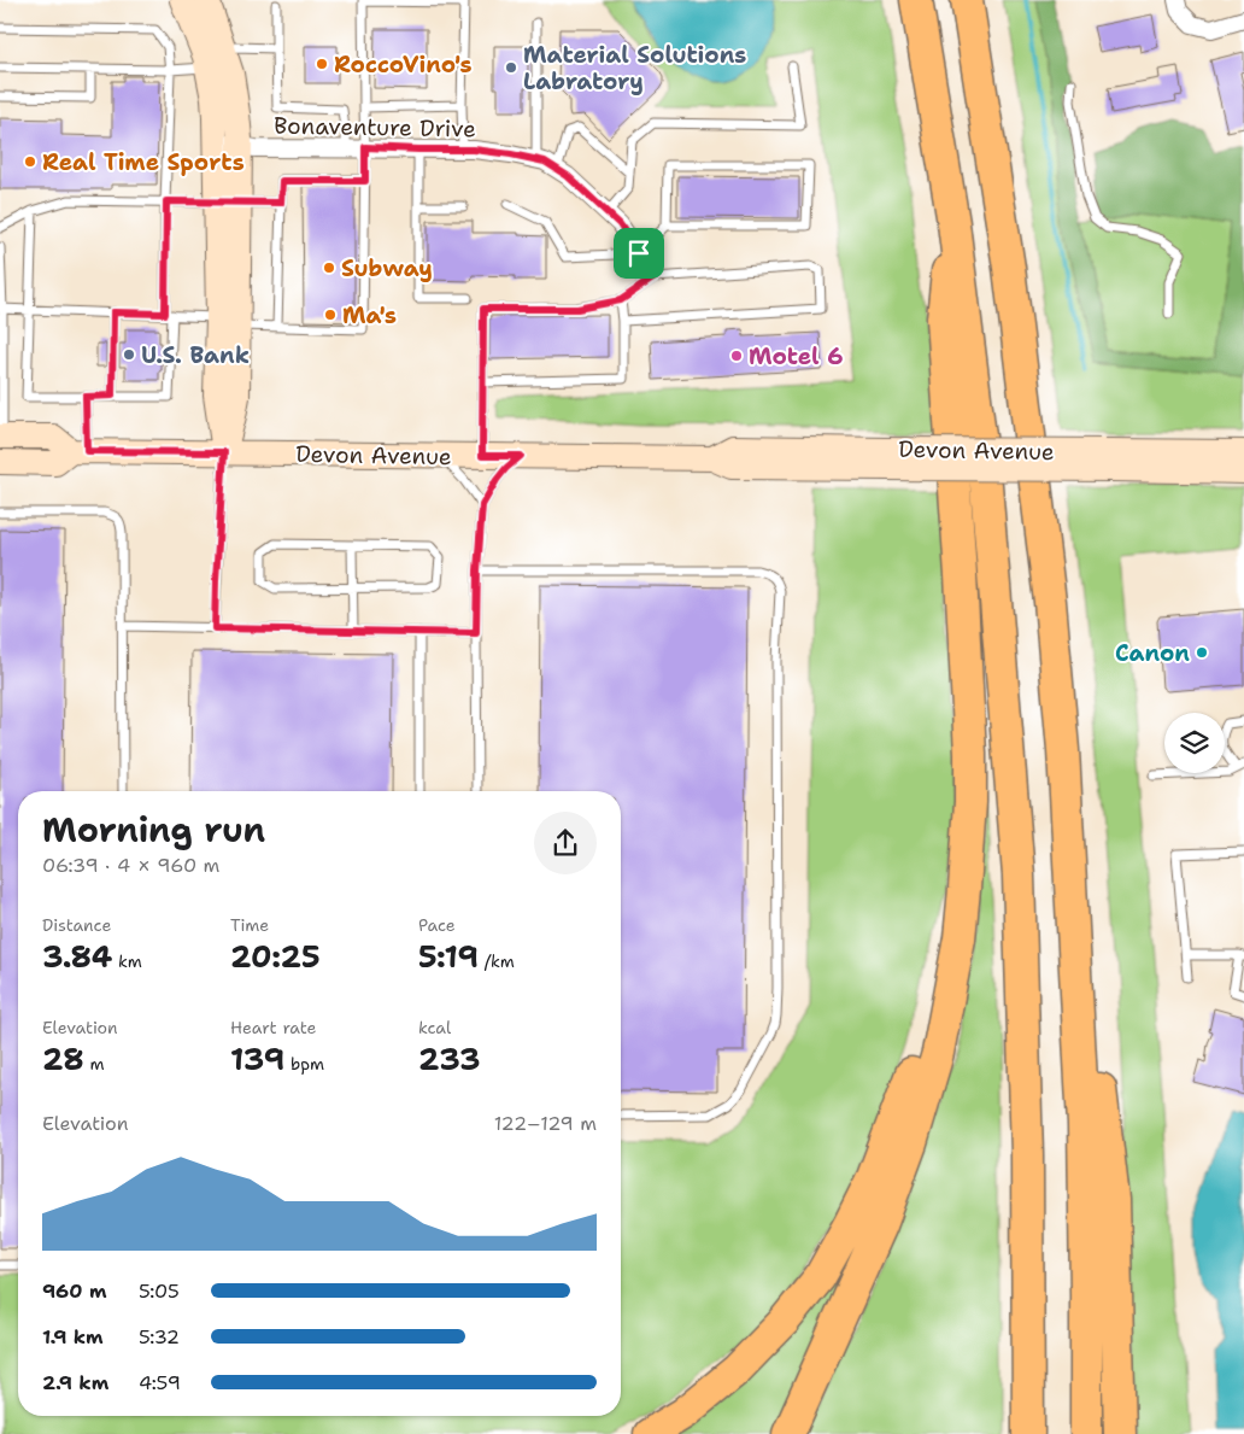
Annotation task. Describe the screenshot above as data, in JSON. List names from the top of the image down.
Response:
{
  "streets": {
    "main road": ["Devon Avenue"],
    "street": ["Bonaventure Drive"]
  },
  "places": [
    "RoccoVino's",
    "Material Solutions Labratory",
    "Real Time Sports",
    "Subway",
    "Ma's",
    "U.S. Bank",
    "Motel 6",
    "Canon"
  ],
  "page": {
    "heading": ["Morning run", "06:39 · 4 × 960 m"],
    "stats": [
      ["Distance", "3.84 km"],
      ["Time", "20:25"],
      ["Pace", "5:19 /km"],
      ["Elevation", "28 m"],
      ["Heart rate", "139 bpm"],
      ["kcal", "233"]
    ],
    "chart": ["Elevation", "122–129 m"],
    "list": [
      {
        "name": "960 m",
        "note": "5:05"
      },
      {
        "name": "1.9 km",
        "note": "5:32"
      },
      {
        "name": "2.9 km",
        "note": "4:59"
      }
    ]
  }
}
